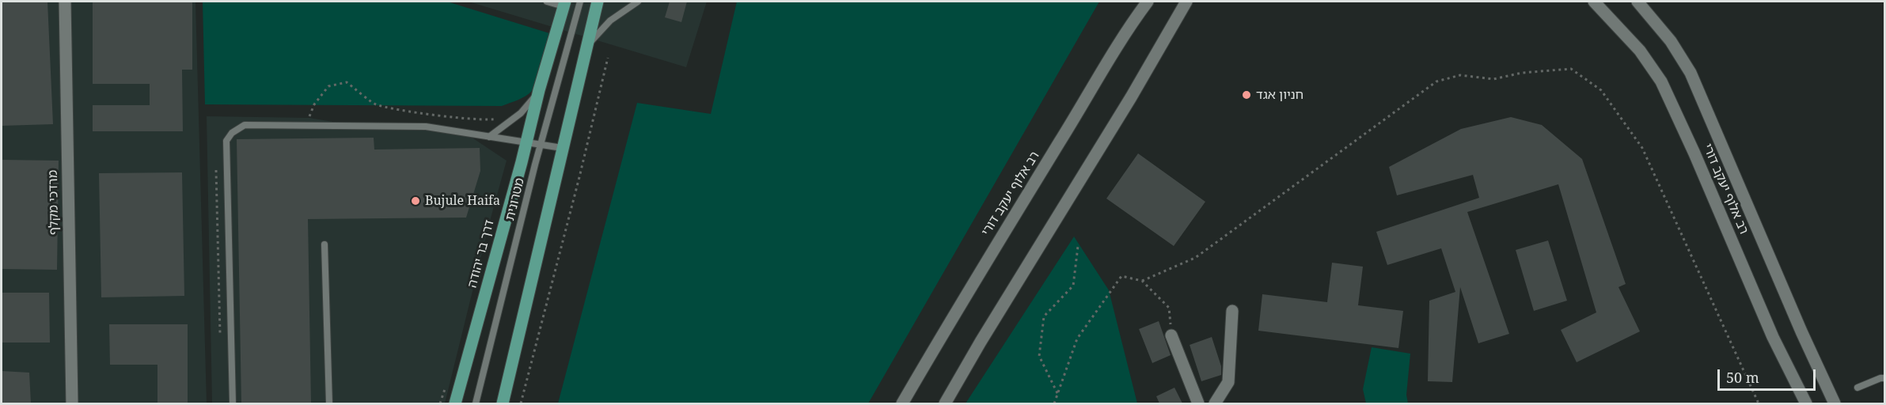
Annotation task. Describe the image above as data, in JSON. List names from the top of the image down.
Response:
{
  "streets": {
    "main road": ["רב אלוף יעקב דורי", "מרדכי מקלף", "דרך בר יהודה"],
    "lane": ["מטרונית"]
  },
  "places": ["חניון אגד", "Bujule Haifa"],
  "scale_bar": "50 m"
}
